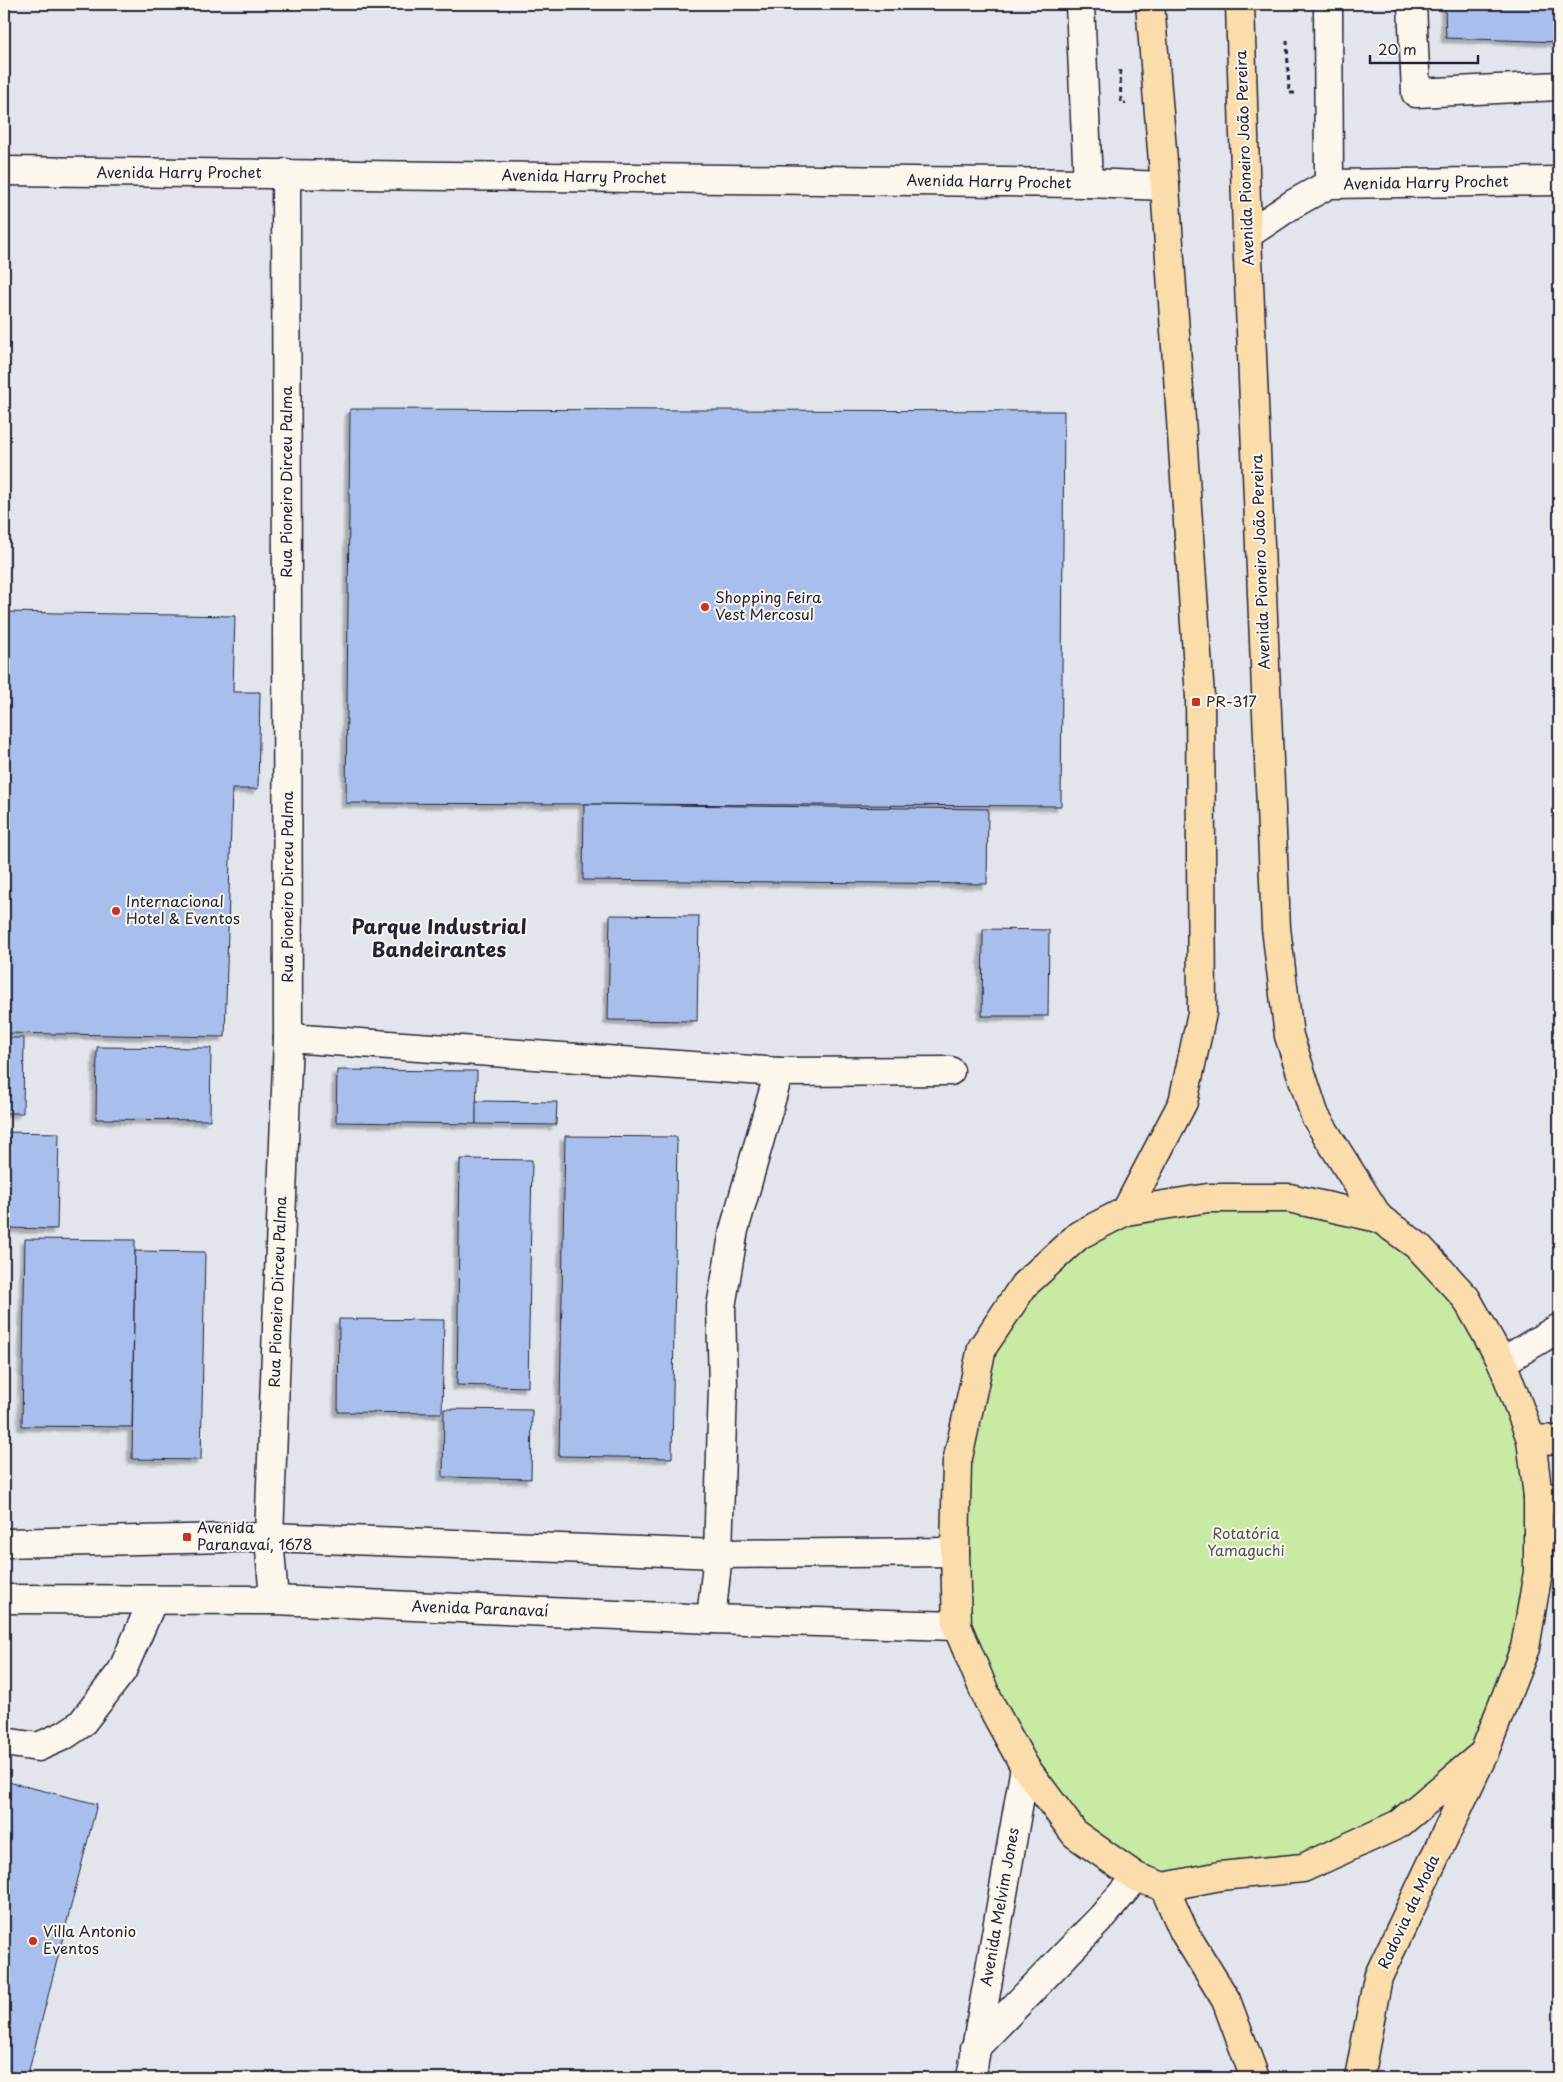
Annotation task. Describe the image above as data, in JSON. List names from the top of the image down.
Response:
{
  "streets": {
    "main road": ["Avenida Pioneiro João Pereira", "Rodovia da Moda"],
    "street": [
      "Avenida Harry Prochet",
      "Rua Pioneiro Dirceu Palma",
      "Avenida Paranavaí",
      "Avenida Melvim Jones"
    ]
  },
  "crossings": [
    ["Avenida Pioneiro João Pereira", "Avenida Harry Prochet"],
    ["Avenida Harry Prochet", "Rua Pioneiro Dirceu Palma"],
    ["Rua Pioneiro Dirceu Palma", "Avenida Paranavaí"]
  ],
  "districts": ["Parque Industrial Bandeirantes"],
  "parks": ["Rotatória Yamaguchi"],
  "places": {
    "other": ["Shopping Feira Vest Mercosul", "Internacional Hotel & Eventos", "Villa Antonio Eventos"],
    "transit": ["PR-317", "Avenida Paranavaí, 1678"]
  },
  "scale_bar": "20 m"
}
